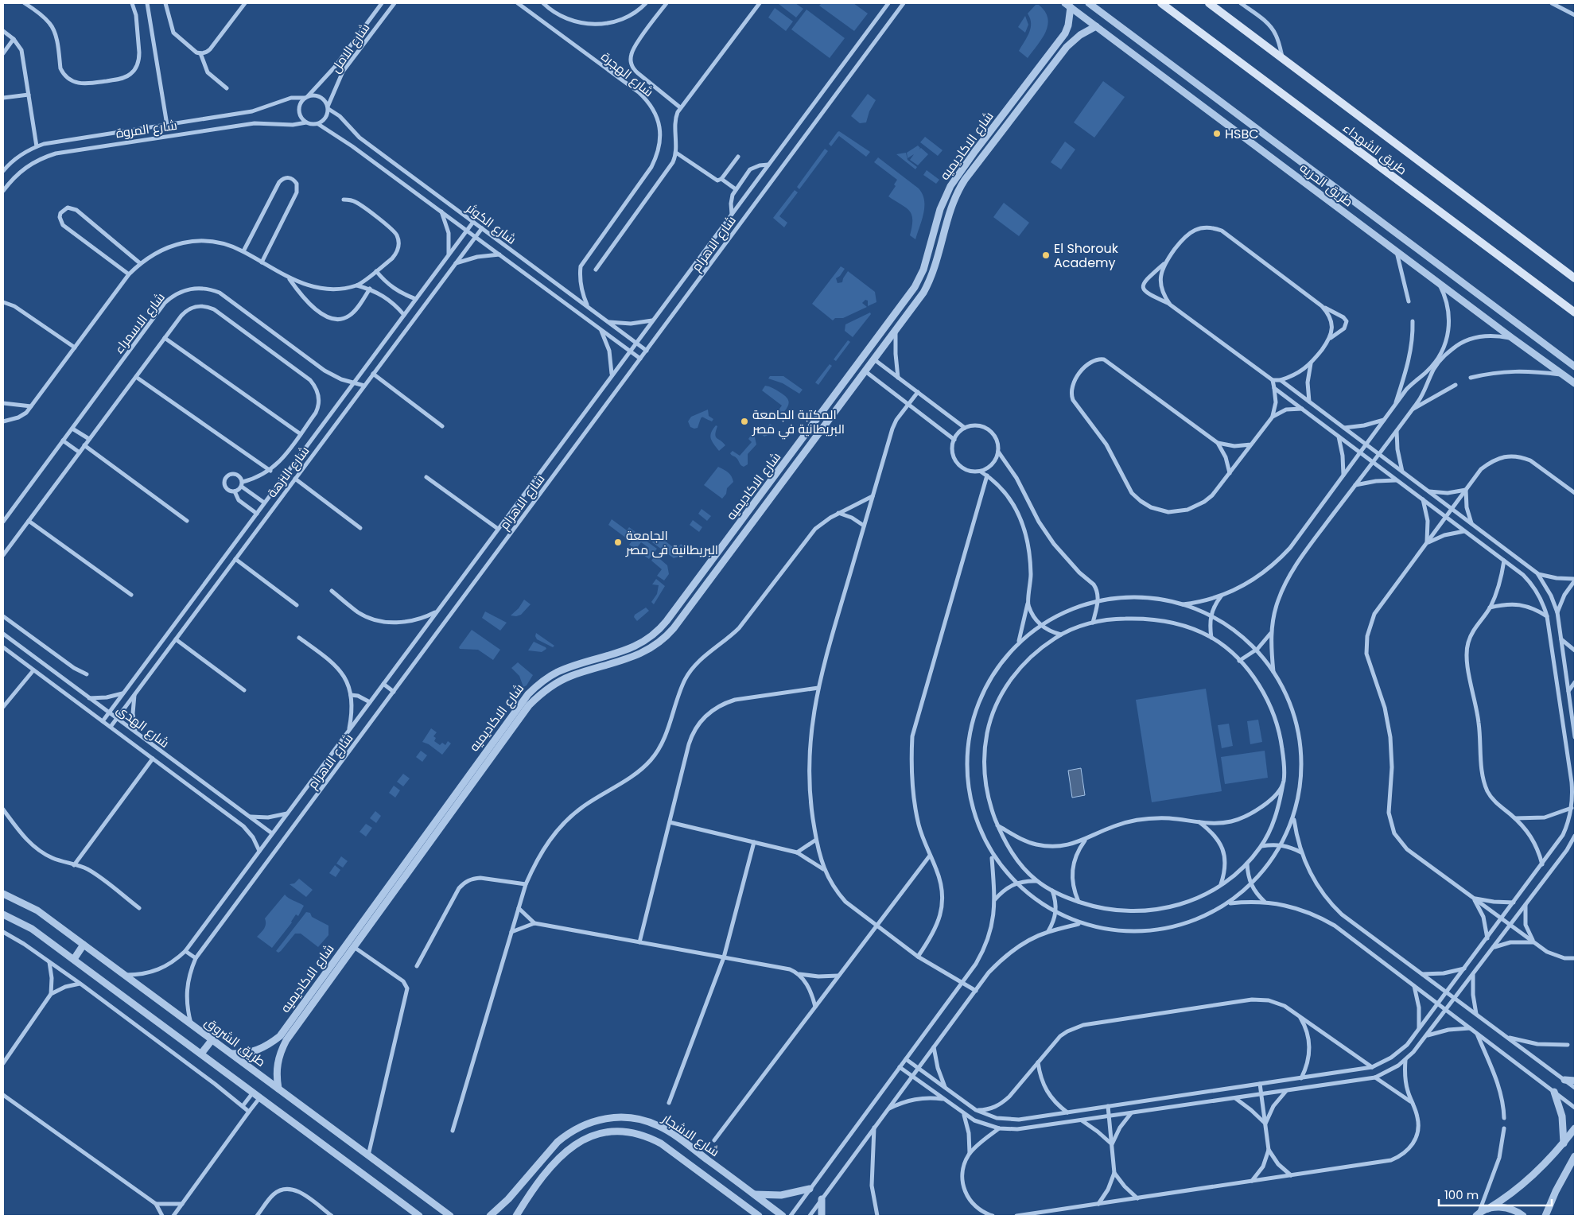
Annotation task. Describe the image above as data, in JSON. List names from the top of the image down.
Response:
{
  "streets": {
    "main road": ["طريق الشهداء"],
    "street": [
      "شارع الامل",
      "شارع الهجرة",
      "شارع المروة",
      "شارع الاكاديميه",
      "طريق الحريه",
      "شارع الكوثر",
      "شارع الاهرام",
      "شارع الاسمراء",
      "شارع النزهة",
      "شارع الهدى",
      "طريق الشروق",
      "شارع الاشجار"
    ]
  },
  "crossings": [
    ["شارع الامل", "شارع المروة"],
    ["شارع الامل", "شارع الكوثر"],
    ["شارع الهجرة", "شارع الكوثر"],
    ["شارع المروة", "شارع الكوثر"],
    ["شارع الاكاديميه", "طريق الحريه"],
    ["شارع الاكاديميه", "طريق الشروق"],
    ["شارع الكوثر", "شارع الاهرام"],
    ["شارع الكوثر", "شارع النزهة"],
    ["شارع الاهرام", "شارع الهدى"],
    ["شارع الاهرام", "طريق الشروق"],
    ["شارع الاسمراء", "شارع النزهة"],
    ["شارع النزهة", "شارع الهدى"]
  ],
  "places": [
    "HSBC",
    "El Shorouk Academy",
    "المكتبة الجامعة البريطانية في مصر",
    "الجامعة البريطانية فى مصر"
  ],
  "scale_bar": "100 m"
}
